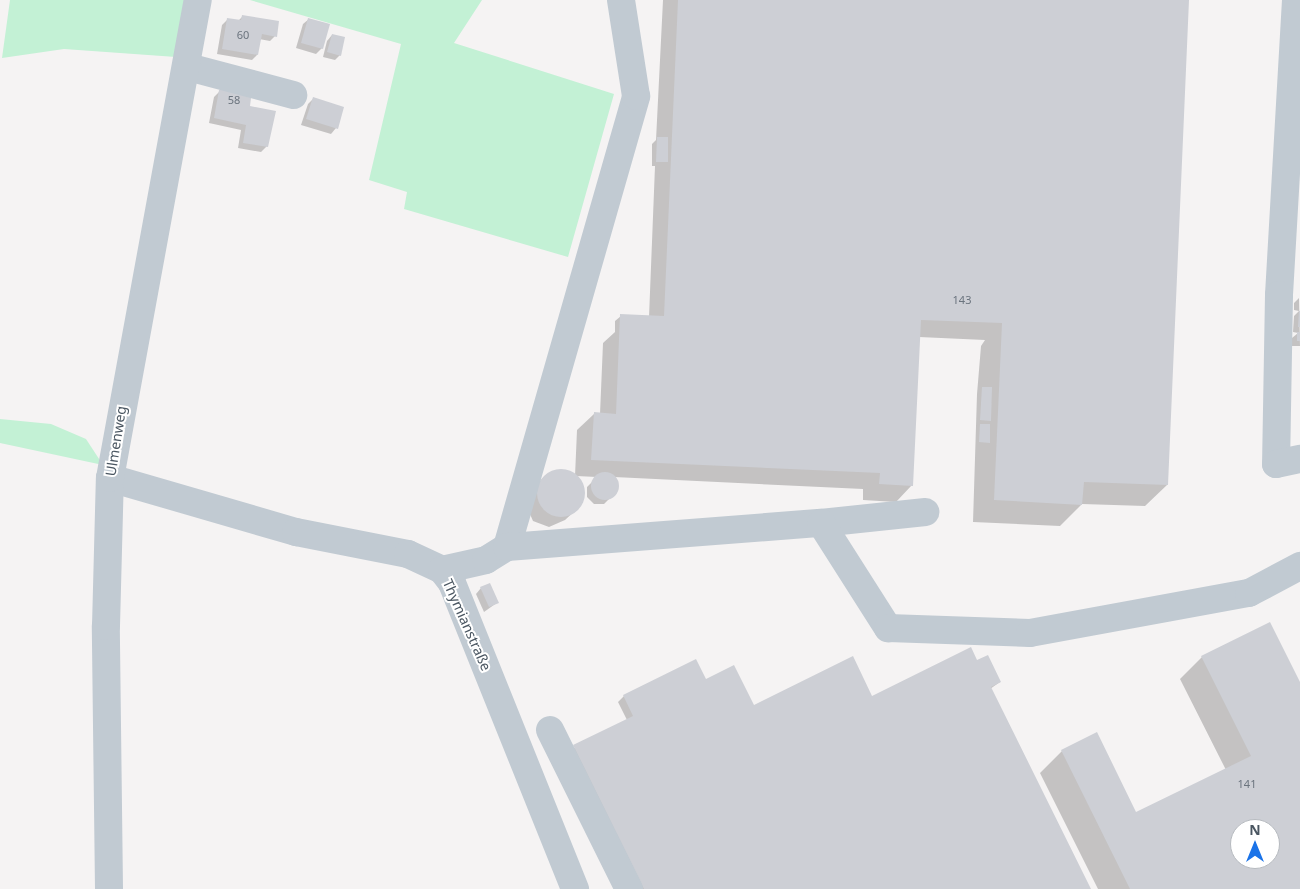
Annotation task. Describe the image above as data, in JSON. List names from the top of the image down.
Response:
{
  "streets": {
    "street": ["Ulmenweg", "Thymianstraße"]
  },
  "crossings": [
    ["Ulmenweg", "Thymianstraße"]
  ],
  "house_numbers": [
    "60",
    "58",
    "143",
    "141"
  ],
  "north": "top"
}
